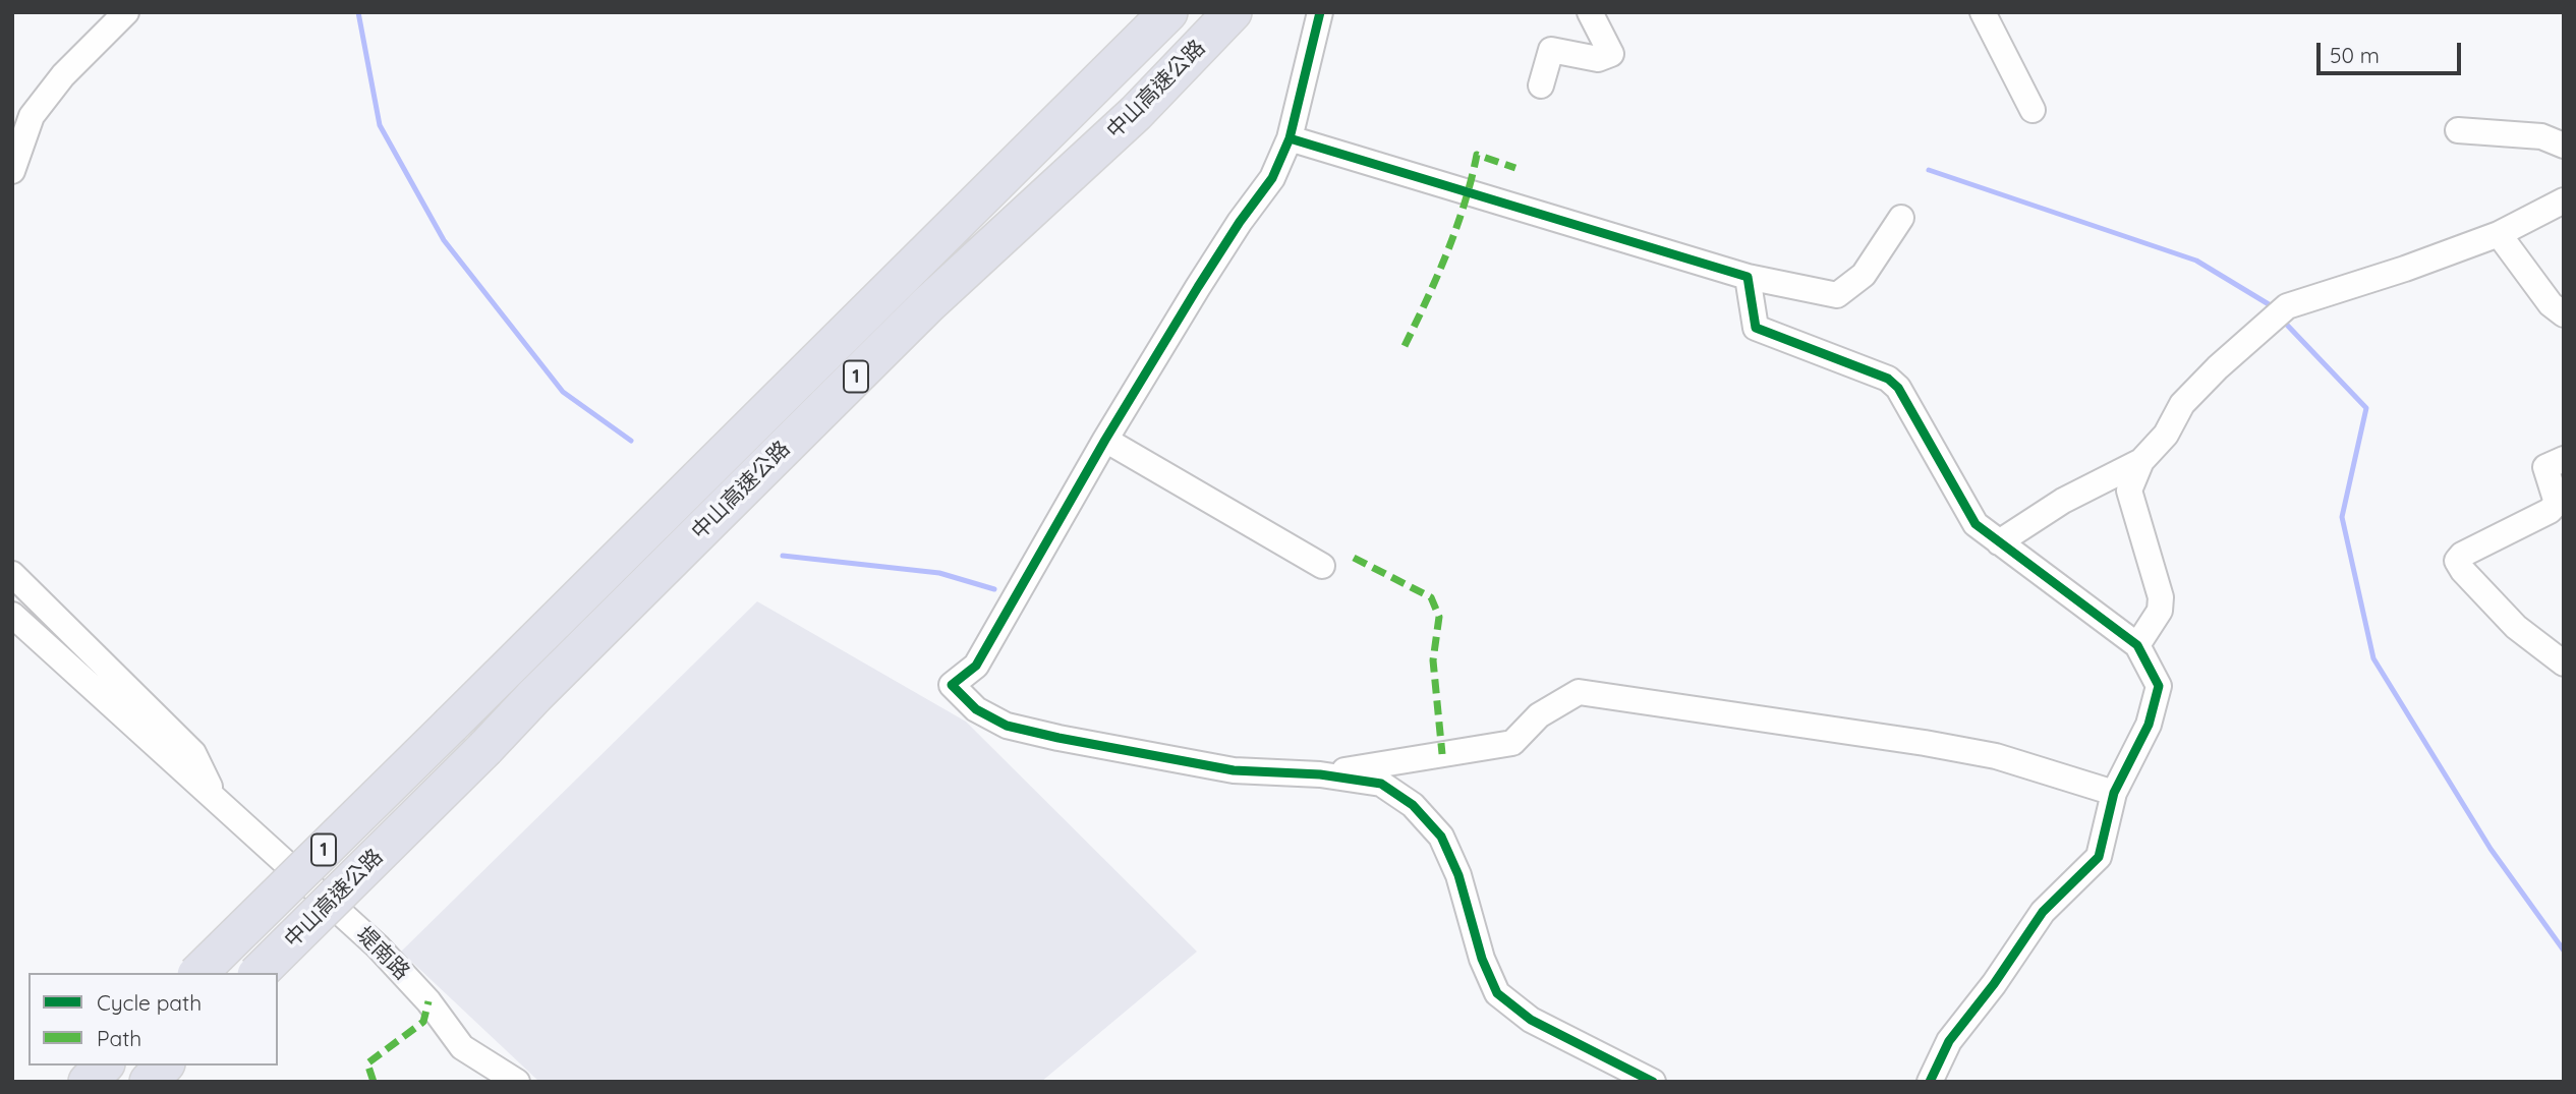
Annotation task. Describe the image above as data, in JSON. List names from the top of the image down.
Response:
{
  "streets": {
    "highway": ["中山高速公路", "1"],
    "street": ["堤南路"]
  },
  "legend": ["Cycle path", "Path"],
  "scale_bar": "50 m"
}
